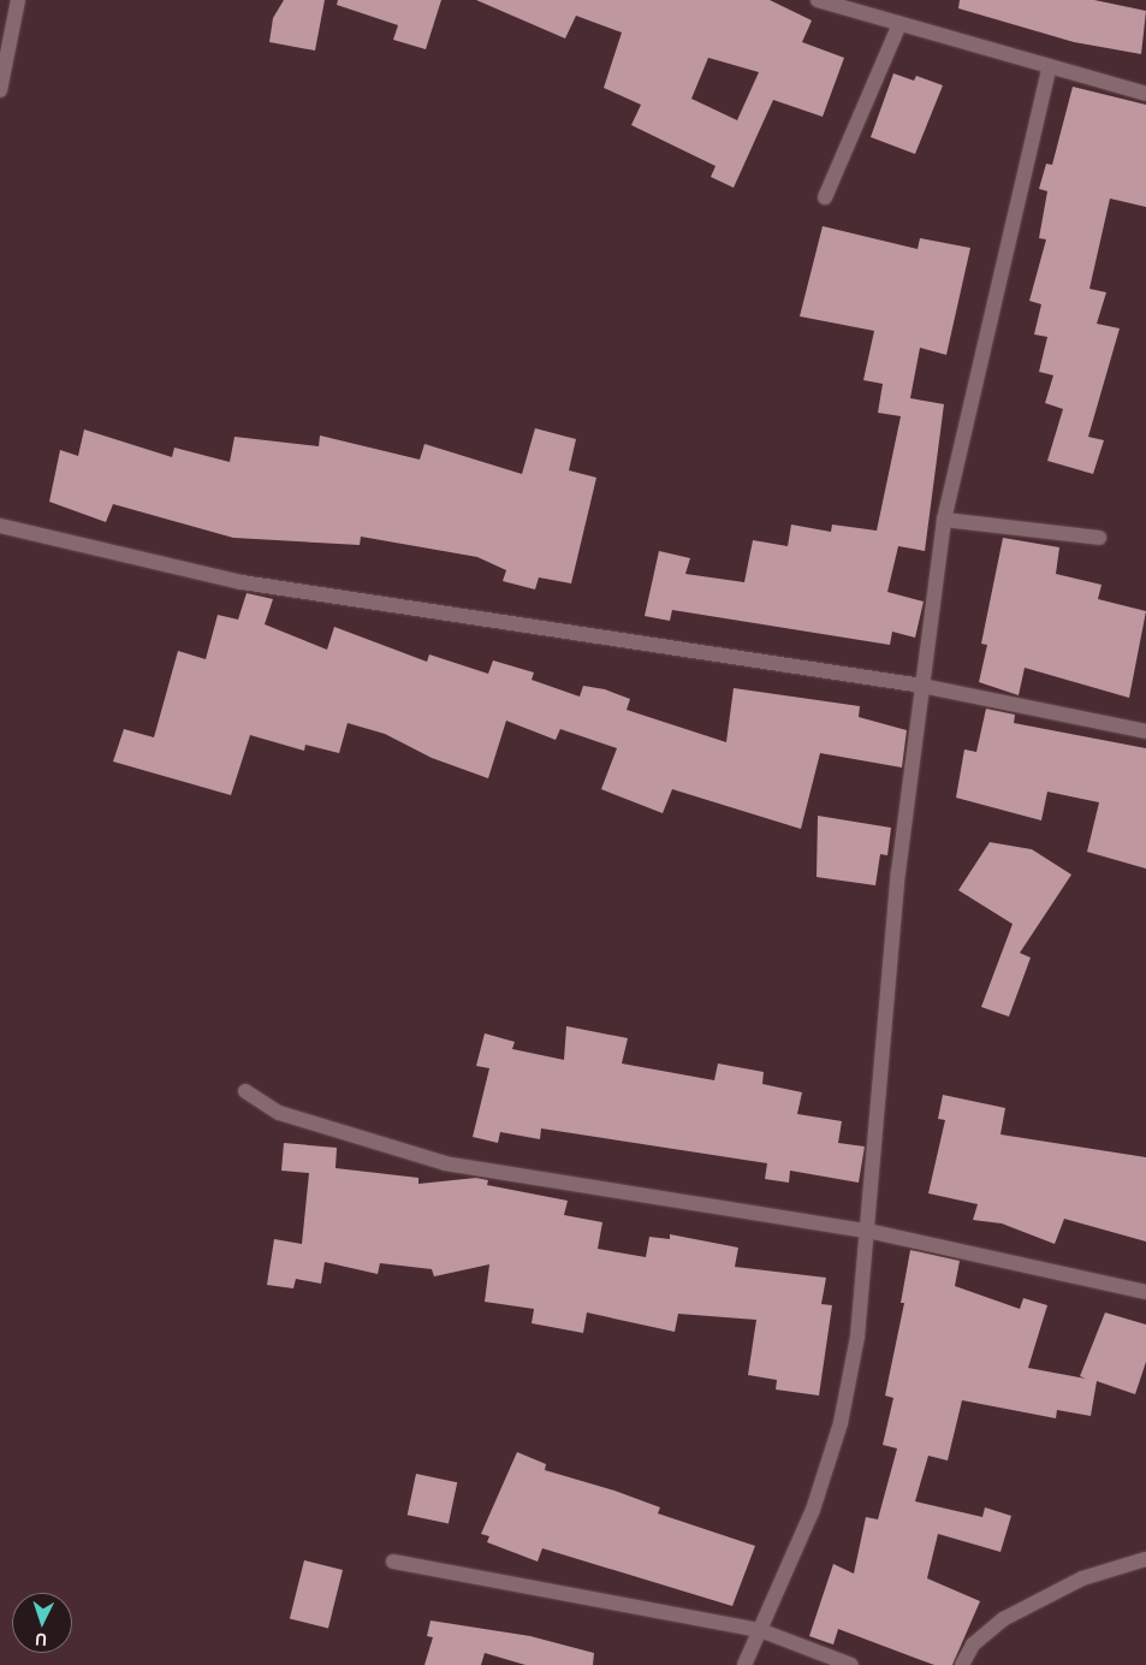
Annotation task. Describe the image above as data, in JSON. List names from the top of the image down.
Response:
{
  "north": "bottom"
}
